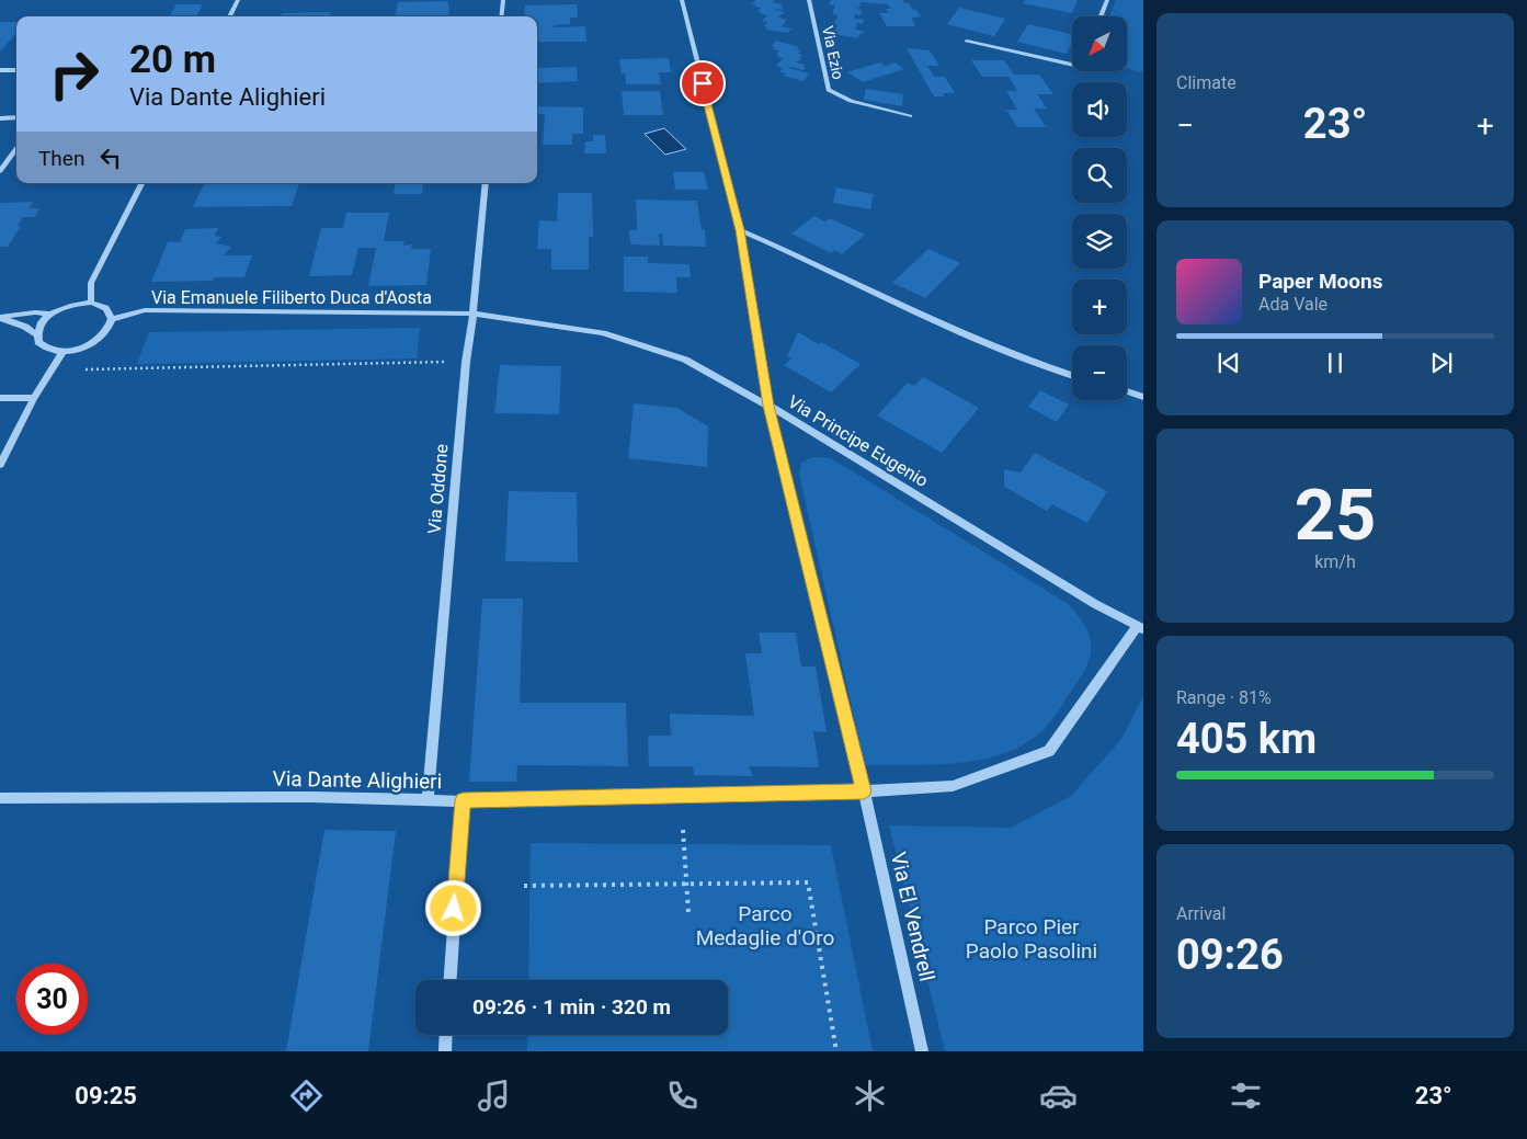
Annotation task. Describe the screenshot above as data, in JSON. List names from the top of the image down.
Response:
{
  "streets": {
    "street": [
      "Via Ezio",
      "Via Emanuele Filiberto Duca d'Aosta",
      "Via Principe Eugenio",
      "Via Oddone",
      "Via Dante Alighieri",
      "Via El Vendrell"
    ]
  },
  "crossings": [
    ["Via Emanuele Filiberto Duca d'Aosta", "Via Principe Eugenio"],
    ["Via Emanuele Filiberto Duca d'Aosta", "Via Oddone"],
    ["Via Principe Eugenio", "Via Oddone"],
    ["Via Principe Eugenio", "Via Dante Alighieri"],
    ["Via Principe Eugenio", "Via El Vendrell"],
    ["Via Oddone", "Via Dante Alighieri"],
    ["Via Dante Alighieri", "Via El Vendrell"]
  ],
  "parks": ["Parco Medaglie d'Oro", "Parco Pier Paolo Pasolini"],
  "north": "bottom left",
  "page": {
    "tile": [
      "Climate",
      ["25", "km/h"],
      ["Range · 81%", "405 km"],
      ["Arrival", "09:26"]
    ],
    "map_buttons": ["+", "−"],
    "turn": ["20 m", "Via Dante Alighieri"],
    "heat": ["−", "23°", "+"],
    "then": "Then",
    "song": ["Paper Moons", "Ada Vale"],
    "limit": "30",
    "trip": "09:26 · 1 min · 320 m",
    "tabs": ["09:25", "23°"]
  }
}
